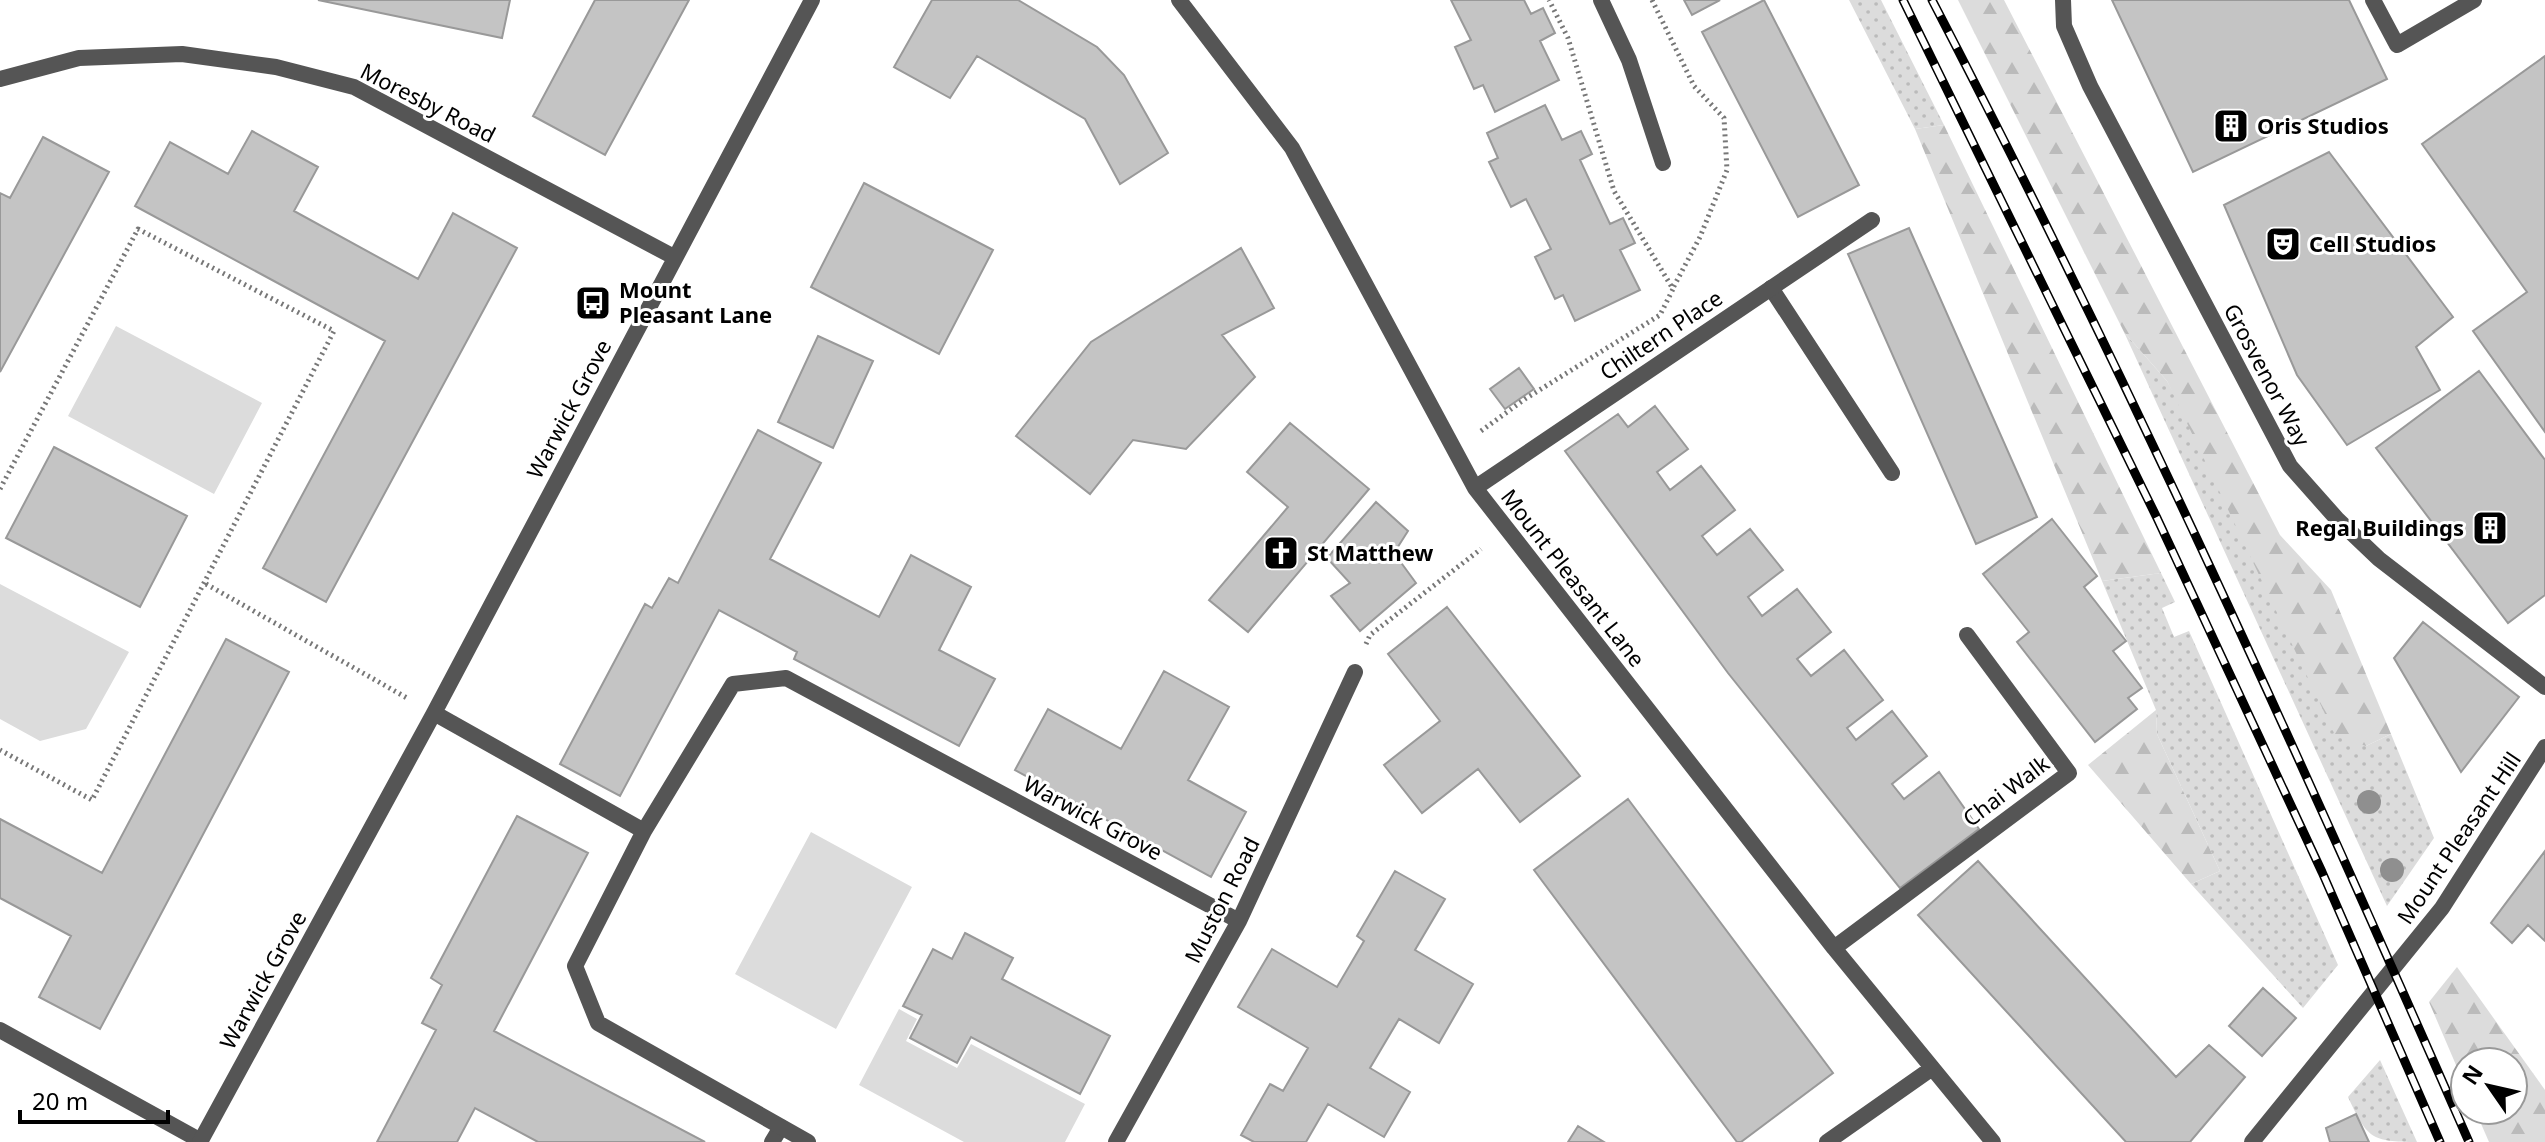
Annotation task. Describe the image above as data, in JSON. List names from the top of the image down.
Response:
{
  "streets": {
    "street": [
      "Moresby Road",
      "Chiltern Place",
      "Grosvenor Way",
      "Warwick Grove",
      "Mount Pleasant Lane",
      "Chai Walk",
      "Mount Pleasant Hill",
      "Muston Road"
    ]
  },
  "crossings": [
    ["Moresby Road", "Warwick Grove"],
    ["Chiltern Place", "Mount Pleasant Lane"],
    ["Warwick Grove", "Muston Road"],
    ["Mount Pleasant Lane", "Chai Walk"]
  ],
  "places": {
    "building": ["Oris Studios", "Regal Buildings"],
    "theatre": ["Cell Studios"],
    "bus stop": ["Mount Pleasant Lane"],
    "church": ["St Matthew"]
  },
  "scale_bar": "20 m",
  "north": "top left"
}
